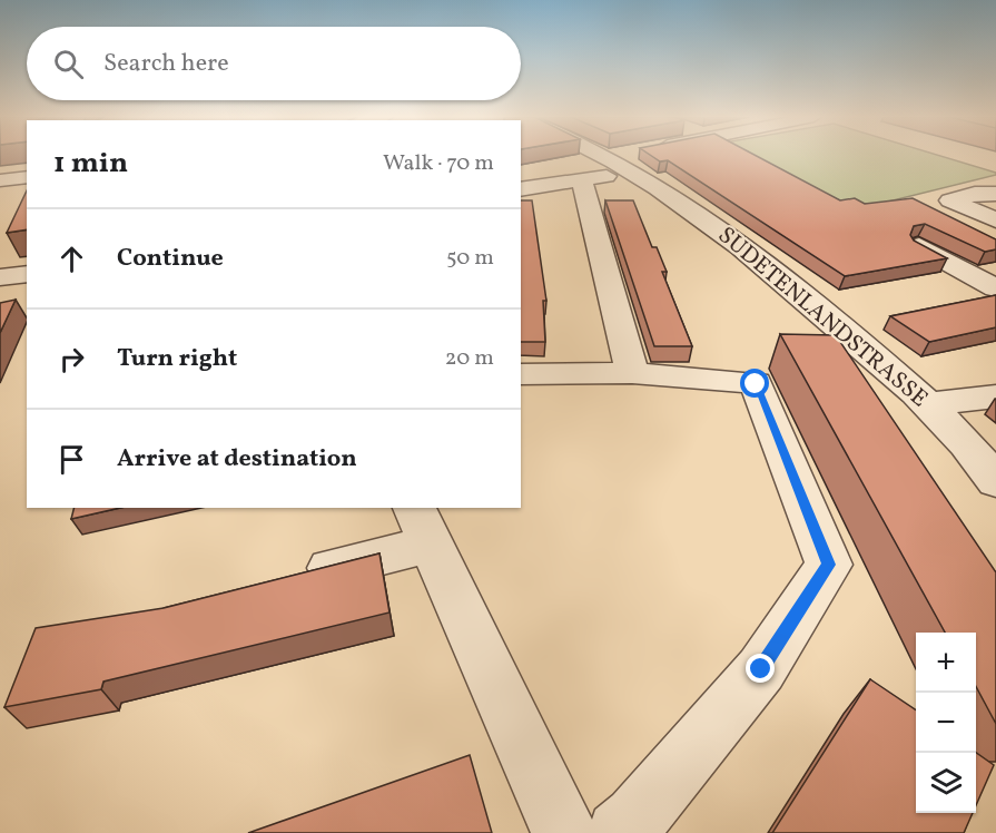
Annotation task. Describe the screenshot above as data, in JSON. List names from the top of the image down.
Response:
{
  "streets": {
    "street": ["SUDETENLANDSTRASSE"]
  },
  "page": {
    "search": "Search here",
    "heading": ["1 min", "Walk · 70 m"],
    "list": [
      ["Continue", "50 m"],
      ["Turn right", "20 m"],
      "Arrive at destination"
    ],
    "map_buttons": ["+", "−"]
  }
}
